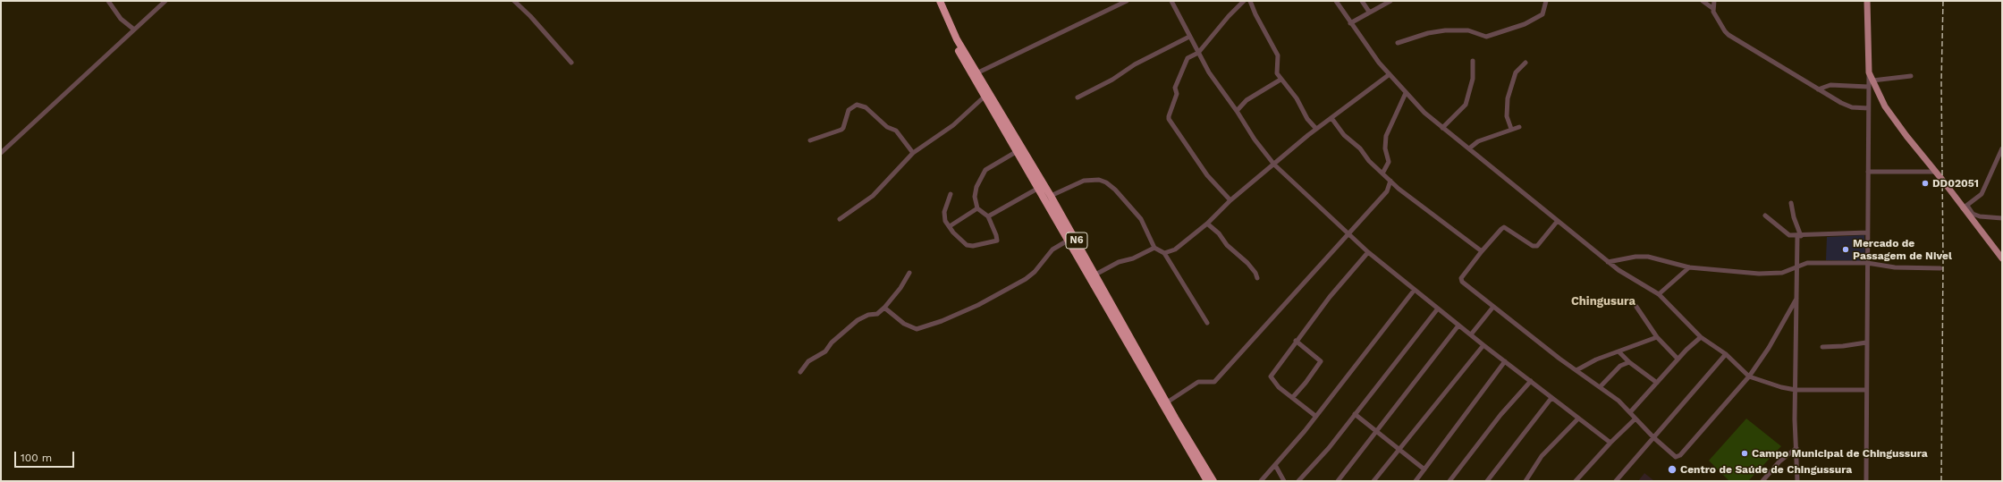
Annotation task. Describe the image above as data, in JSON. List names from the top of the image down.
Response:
{
  "streets": {
    "highway": ["N6"]
  },
  "districts": ["Chingusura"],
  "places": [
    "DD02051",
    "Mercado de Passagem de Nivel",
    "Campo Municipal de Chingussura",
    "Centro de Saúde de Chingussura"
  ],
  "scale_bar": "100 m"
}
